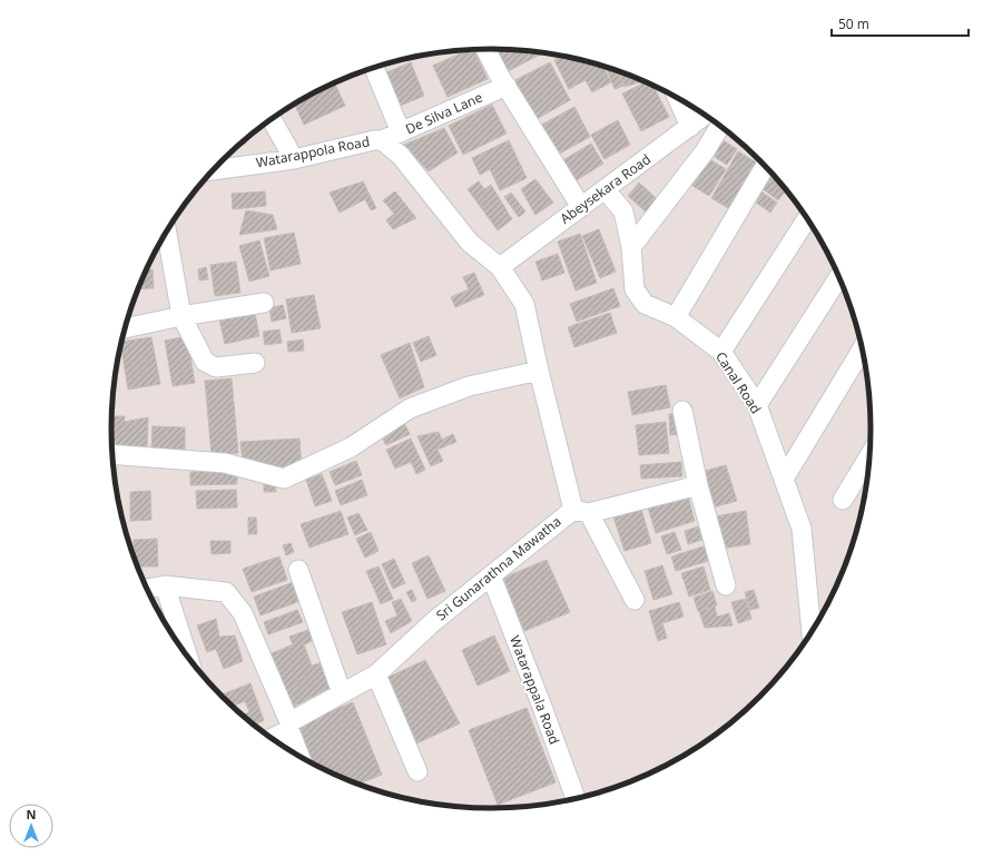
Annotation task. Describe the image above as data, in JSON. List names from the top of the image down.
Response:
{
  "streets": {
    "street": [
      "De Silva Lane",
      "Watarappola Road",
      "Abeysekara Road",
      "Canal Road",
      "Sri Gunarathna Mawatha",
      "Watarappala Road"
    ]
  },
  "crossings": [
    ["De Silva Lane", "Watarappola Road"],
    ["Watarappola Road", "Abeysekara Road"],
    ["Watarappola Road", "Sri Gunarathna Mawatha"],
    ["Abeysekara Road", "Canal Road"],
    ["Abeysekara Road", "Sri Gunarathna Mawatha"],
    ["Sri Gunarathna Mawatha", "Watarappala Road"]
  ],
  "scale_bar": "50 m",
  "north": "top"
}
